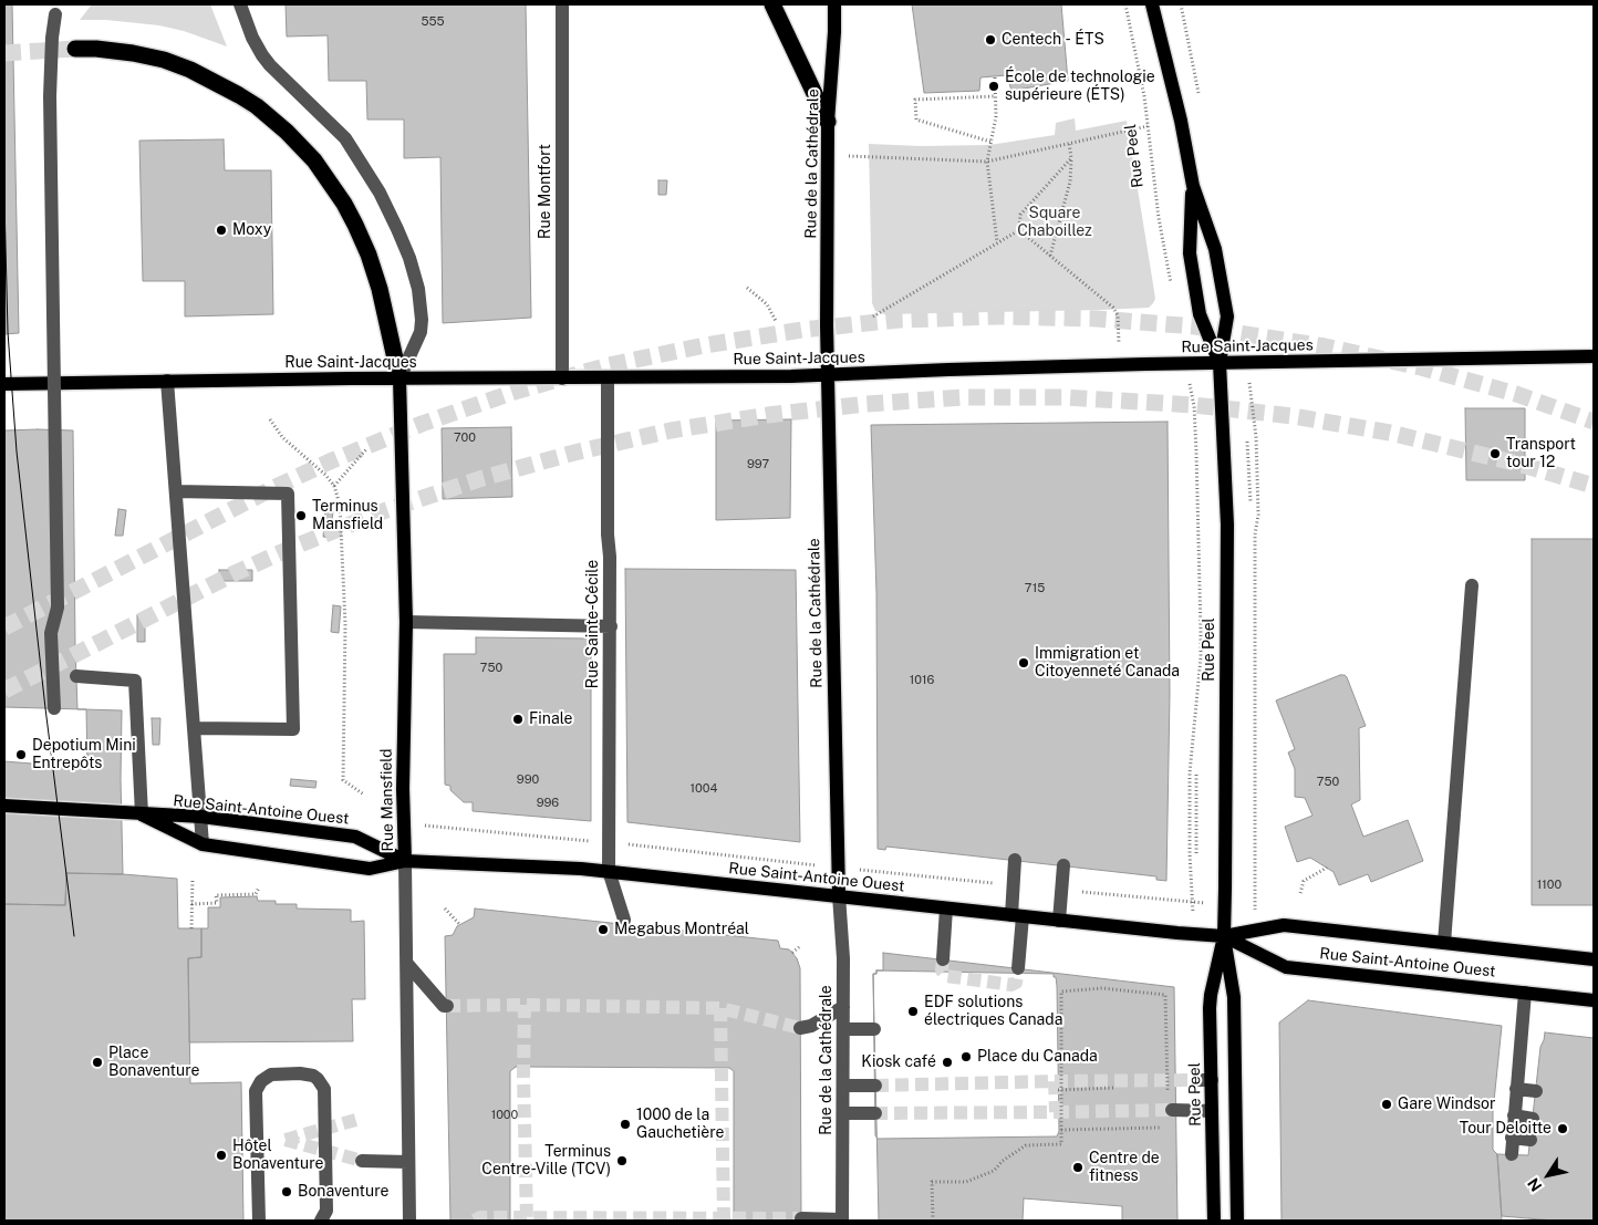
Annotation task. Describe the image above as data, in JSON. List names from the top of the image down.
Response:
{
  "streets": {
    "main road": [
      "Rue Peel",
      "Rue de la Cathédrale",
      "Rue Saint-Jacques",
      "Rue Mansfield",
      "Rue Saint-Antoine Ouest"
    ],
    "street": ["Rue Montfort", "Rue Sainte-Cécile"]
  },
  "crossings": [
    ["Rue Peel", "Rue Saint-Jacques"],
    ["Rue Peel", "Rue Saint-Antoine Ouest"],
    ["Rue de la Cathédrale", "Rue Saint-Jacques"],
    ["Rue de la Cathédrale", "Rue Saint-Antoine Ouest"],
    ["Rue Montfort", "Rue Saint-Jacques"],
    ["Rue Saint-Jacques", "Rue Sainte-Cécile"],
    ["Rue Saint-Jacques", "Rue Mansfield"],
    ["Rue Sainte-Cécile", "Rue Saint-Antoine Ouest"],
    ["Rue Mansfield", "Rue Saint-Antoine Ouest"]
  ],
  "parks": ["Square Chaboillez"],
  "places": [
    "Centech - ÉTS",
    "École de technologie supérieure (ÉTS)",
    "Moxy",
    "Transport tour 12",
    "Terminus Mansfield",
    "Immigration et Citoyenneté Canada",
    "Finale",
    "Depotium Mini Entrepôts",
    "Megabus Montréal",
    "EDF solutions électriques Canada",
    "Place du Canada",
    "Place Bonaventure",
    "Kiosk café",
    "Gare Windsor",
    "1000 de la Gauchetière",
    "Tour Deloitte",
    "Hôtel Bonaventure",
    "Terminus Centre-Ville (TCV)",
    "Centre de fitness",
    "Bonaventure"
  ],
  "house_numbers": [
    "555",
    "700",
    "997",
    "715",
    "750",
    "1016",
    "990",
    "750",
    "1004",
    "996",
    "1100",
    "1000"
  ],
  "north": "bottom left"
}
